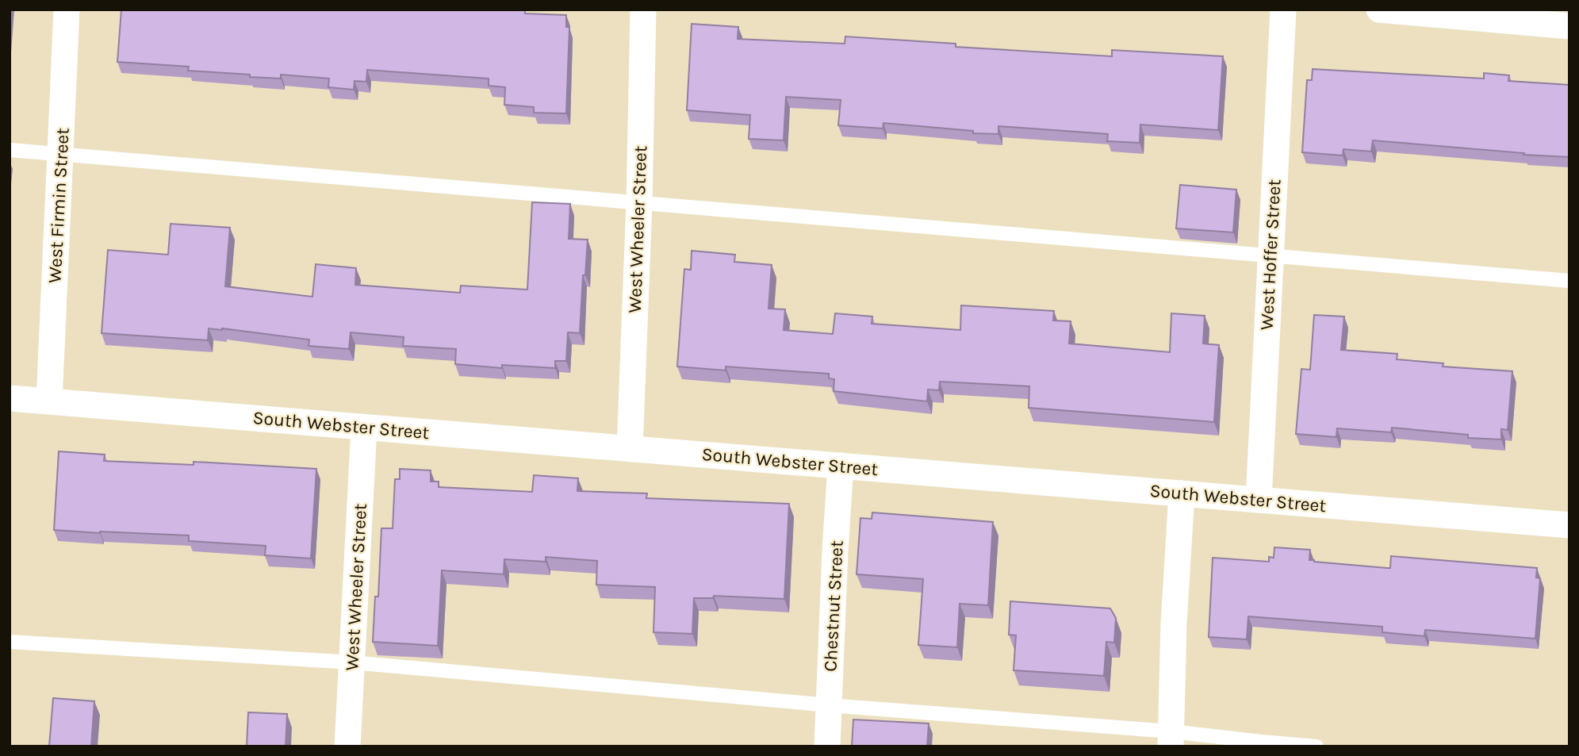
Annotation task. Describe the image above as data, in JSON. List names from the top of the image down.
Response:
{
  "streets": {
    "street": [
      "West Firmin Street",
      "West Wheeler Street",
      "West Hoffer Street",
      "South Webster Street",
      "Chestnut Street"
    ]
  },
  "crossings": [
    ["West Firmin Street", "South Webster Street"],
    ["West Wheeler Street", "South Webster Street"],
    ["West Hoffer Street", "South Webster Street"],
    ["South Webster Street", "Chestnut Street"]
  ]
}
